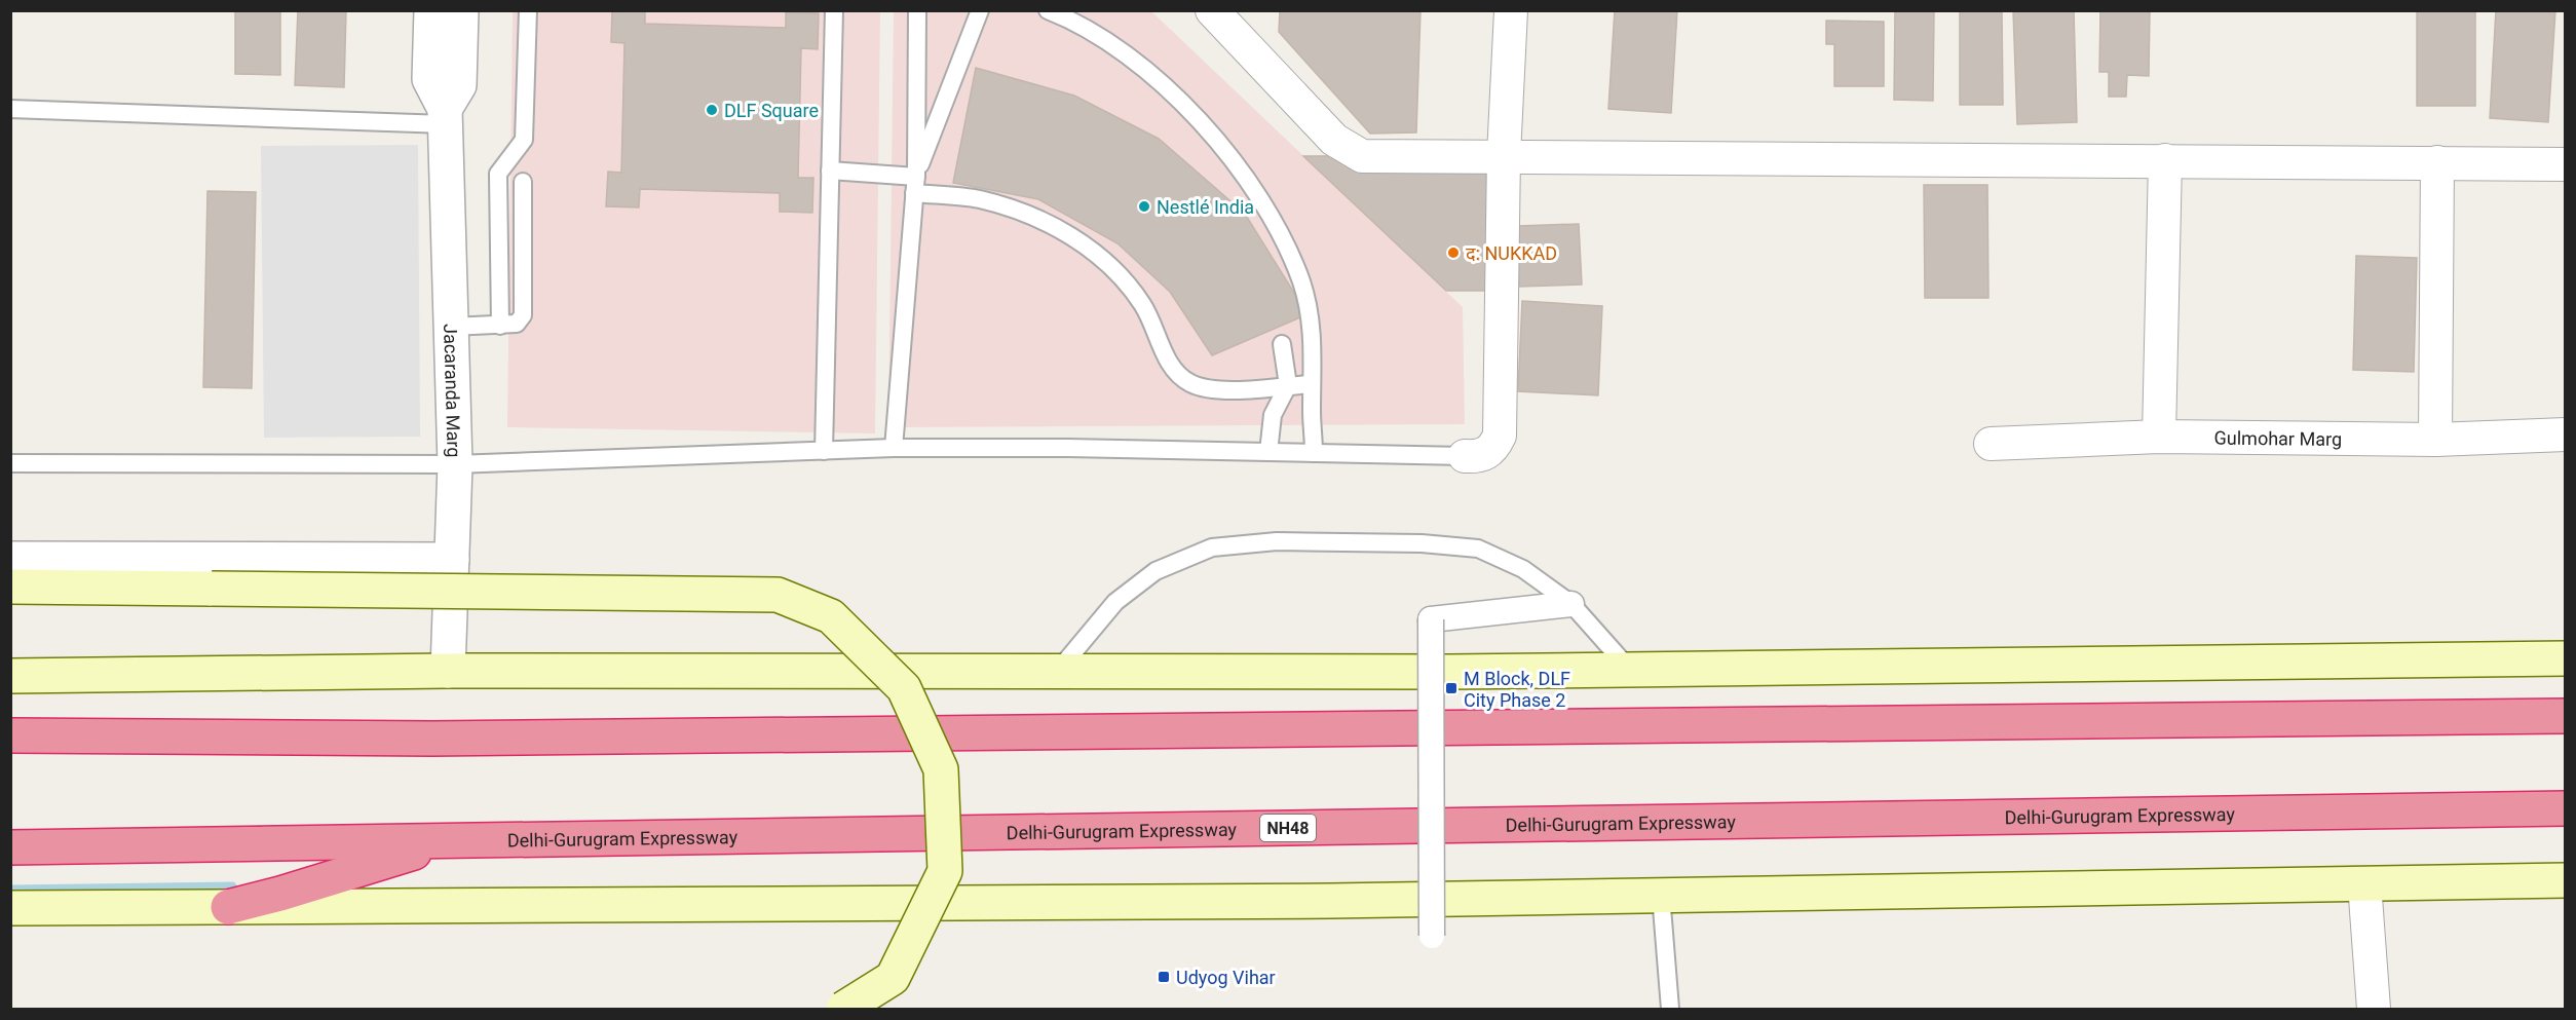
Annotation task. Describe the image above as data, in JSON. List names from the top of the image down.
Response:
{
  "streets": {
    "highway": ["Delhi-Gurugram Expressway", "NH48"],
    "street": ["Jacaranda Marg", "Gulmohar Marg"]
  },
  "places": {
    "other": ["DLF Square", "Nestlé India", "द: NUKKAD"],
    "transit": ["M Block, DLF City Phase 2", "Udyog Vihar"]
  }
}
